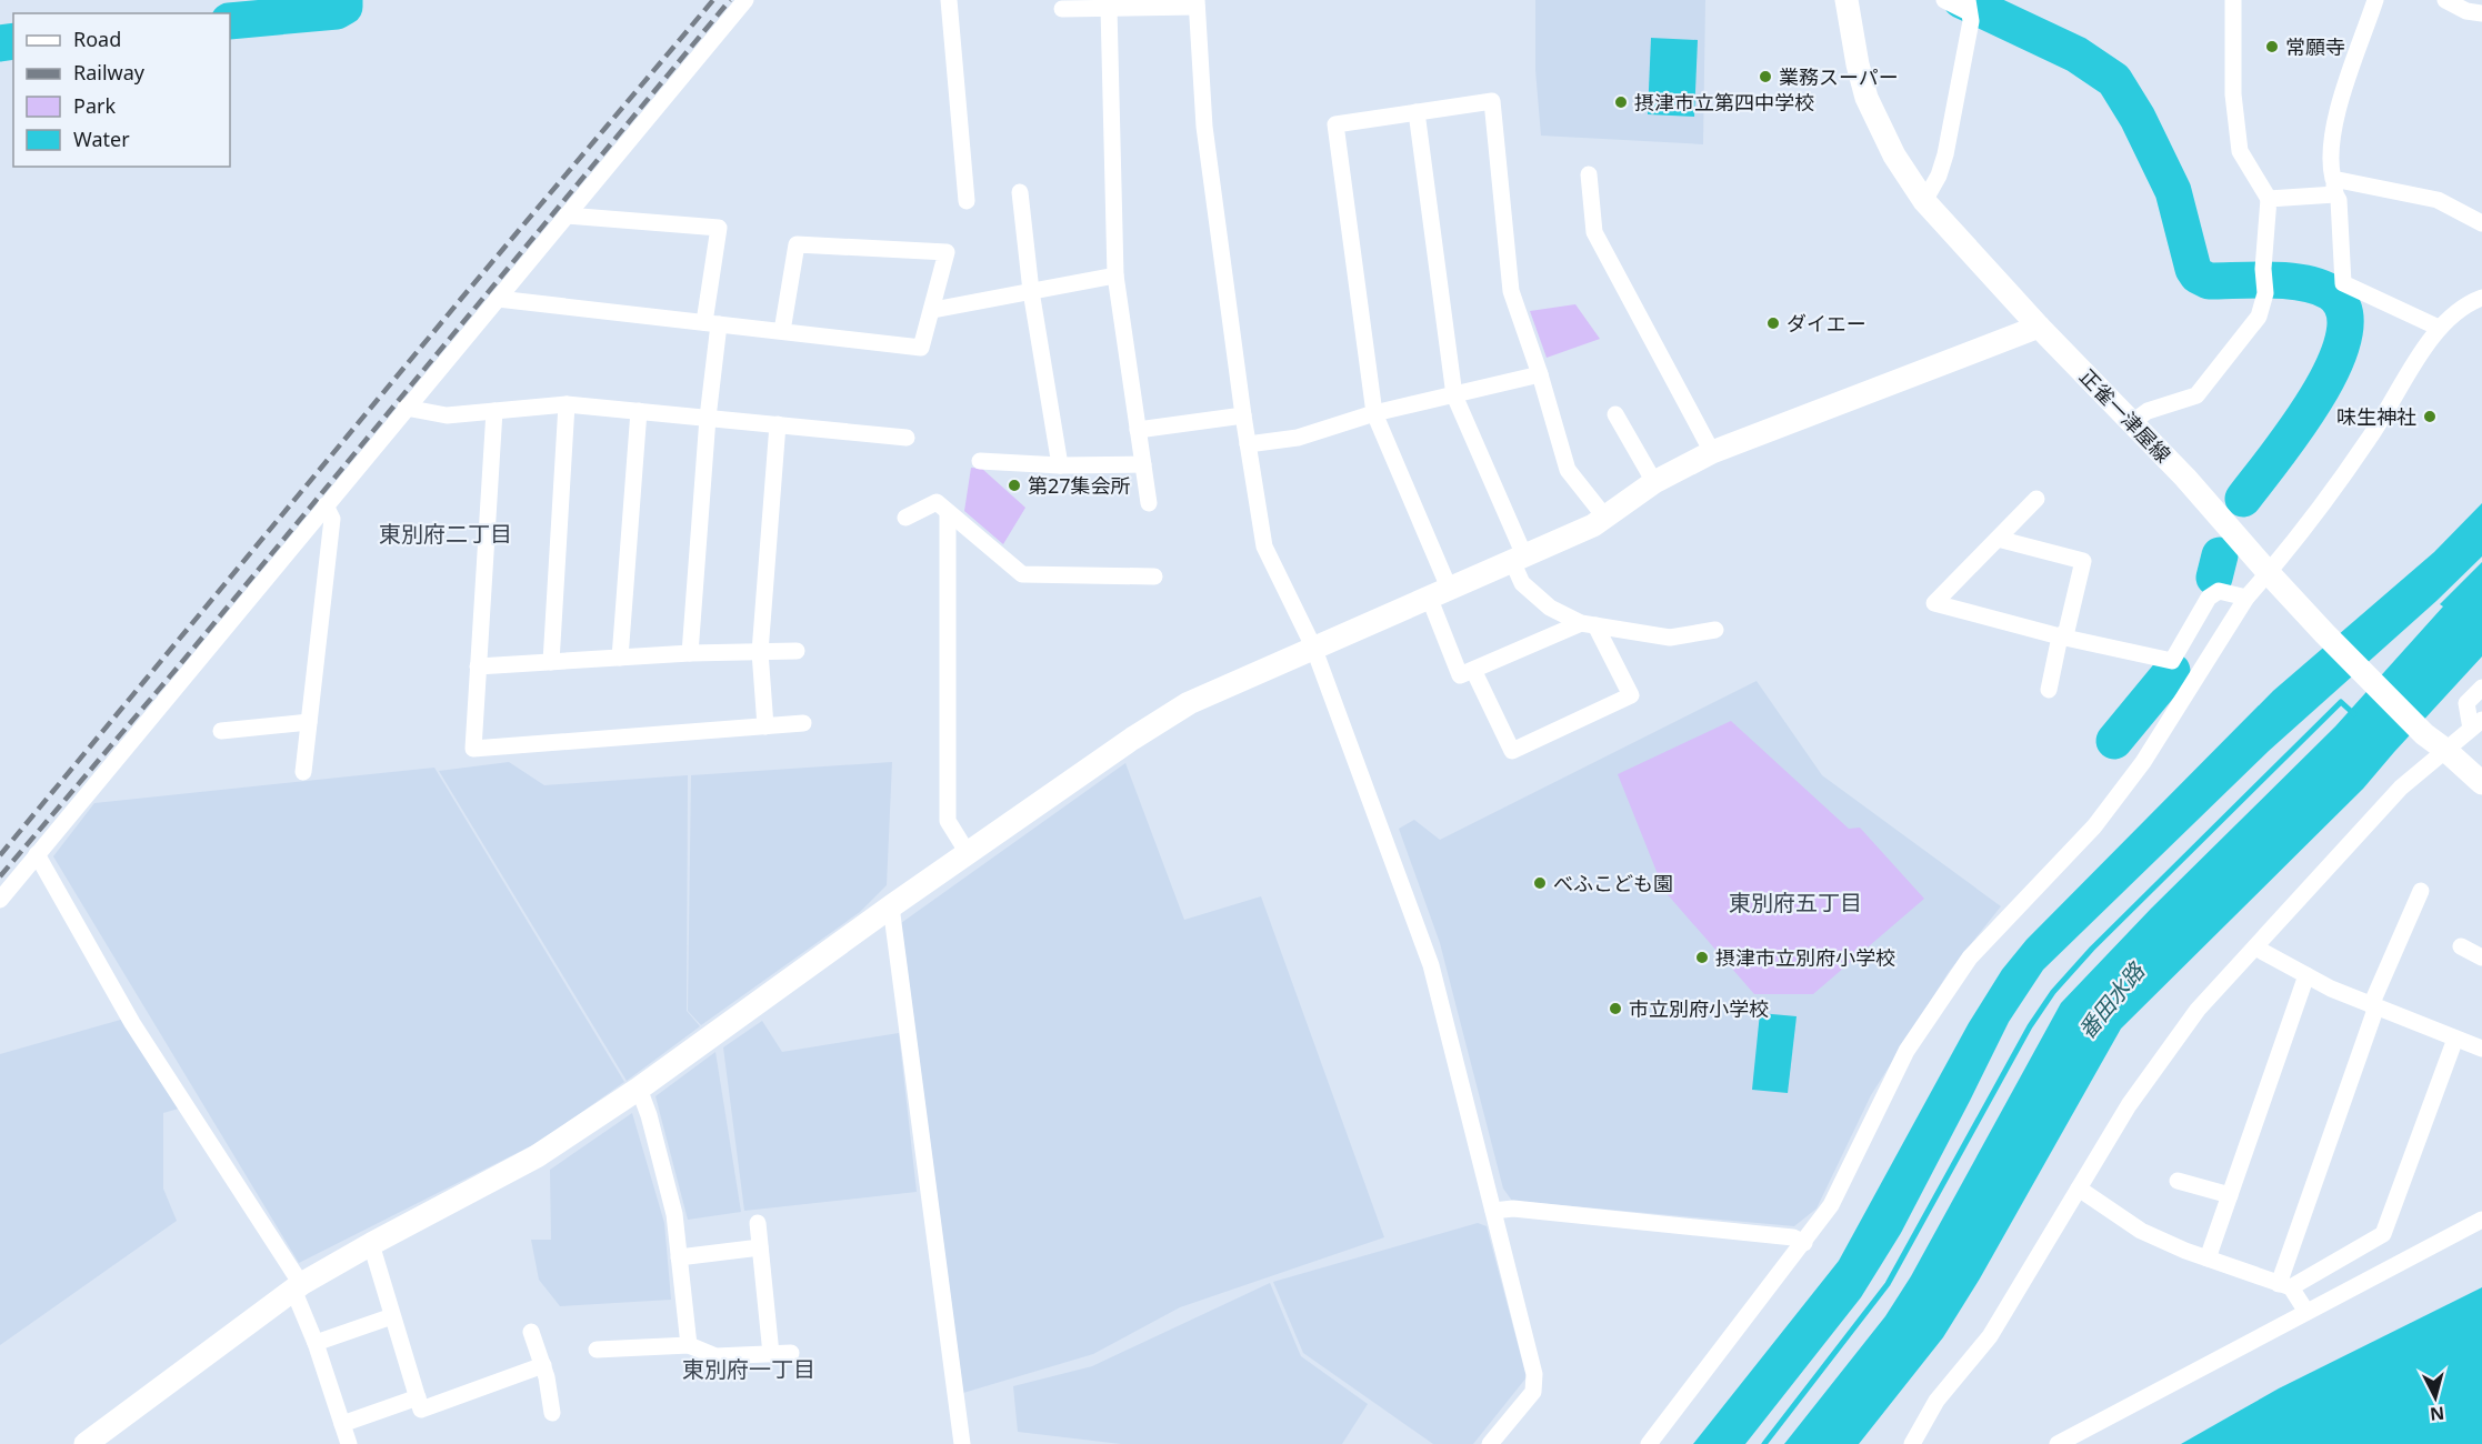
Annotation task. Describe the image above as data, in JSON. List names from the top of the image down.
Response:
{
  "streets": {
    "street": ["正雀一津屋線"]
  },
  "districts": ["東別府二丁目", "東別府五丁目", "東別府一丁目"],
  "water": ["番田水路"],
  "places": [
    "常願寺",
    "業務スーパー",
    "摂津市立第四中学校",
    "ダイエー",
    "味生神社",
    "第27集会所",
    "べふこども園",
    "摂津市立別府小学校",
    "市立別府小学校"
  ],
  "legend": [
    "Road",
    "Railway",
    "Park",
    "Water"
  ],
  "north": "bottom"
}
